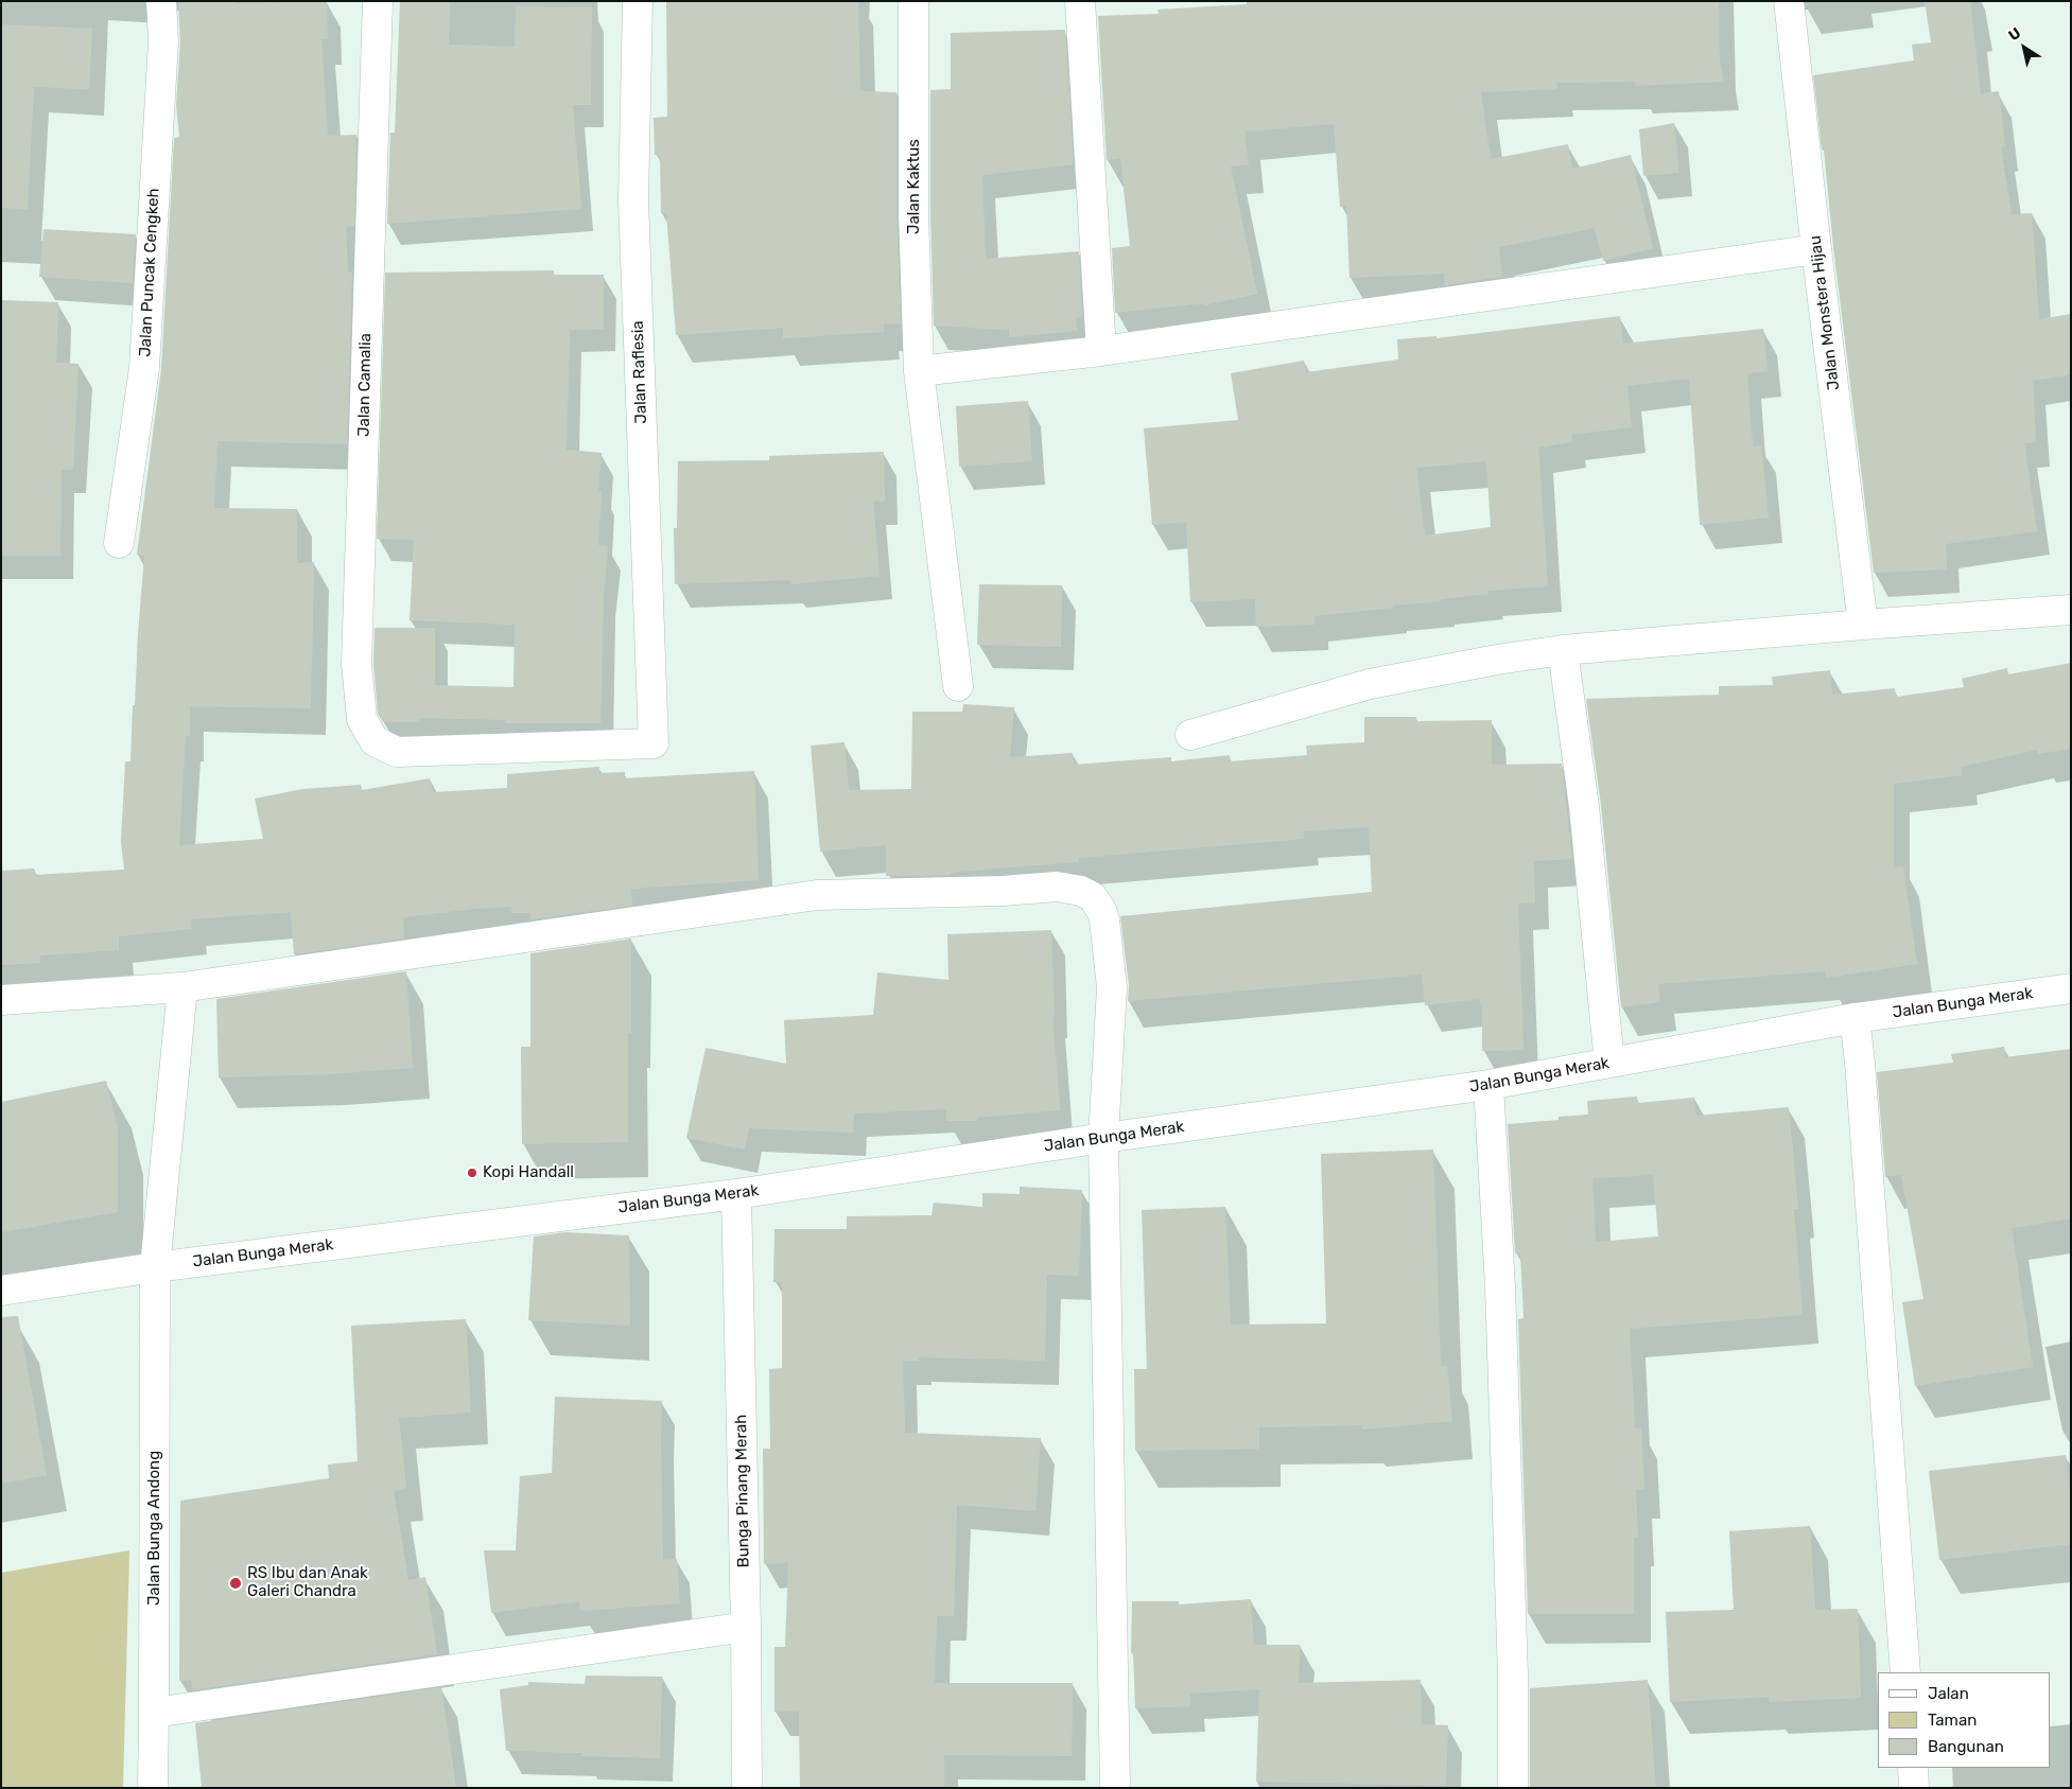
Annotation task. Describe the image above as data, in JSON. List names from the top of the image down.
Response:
{
  "streets": {
    "street": [
      "Jalan Kaktus",
      "Jalan Puncak Cengkeh",
      "Jalan Monstera Hijau",
      "Jalan Raflesia",
      "Jalan Camalia",
      "Jalan Bunga Merak",
      "Bunga Pinang Merah",
      "Jalan Bunga Andong"
    ]
  },
  "crossings": [
    ["Jalan Raflesia", "Jalan Camalia"],
    ["Jalan Bunga Merak", "Bunga Pinang Merah"],
    ["Jalan Bunga Merak", "Jalan Bunga Andong"]
  ],
  "places": ["Kopi Handall", "RS Ibu dan Anak Galeri Chandra"],
  "legend": ["Jalan", "Taman", "Bangunan"],
  "north": "top left"
}
